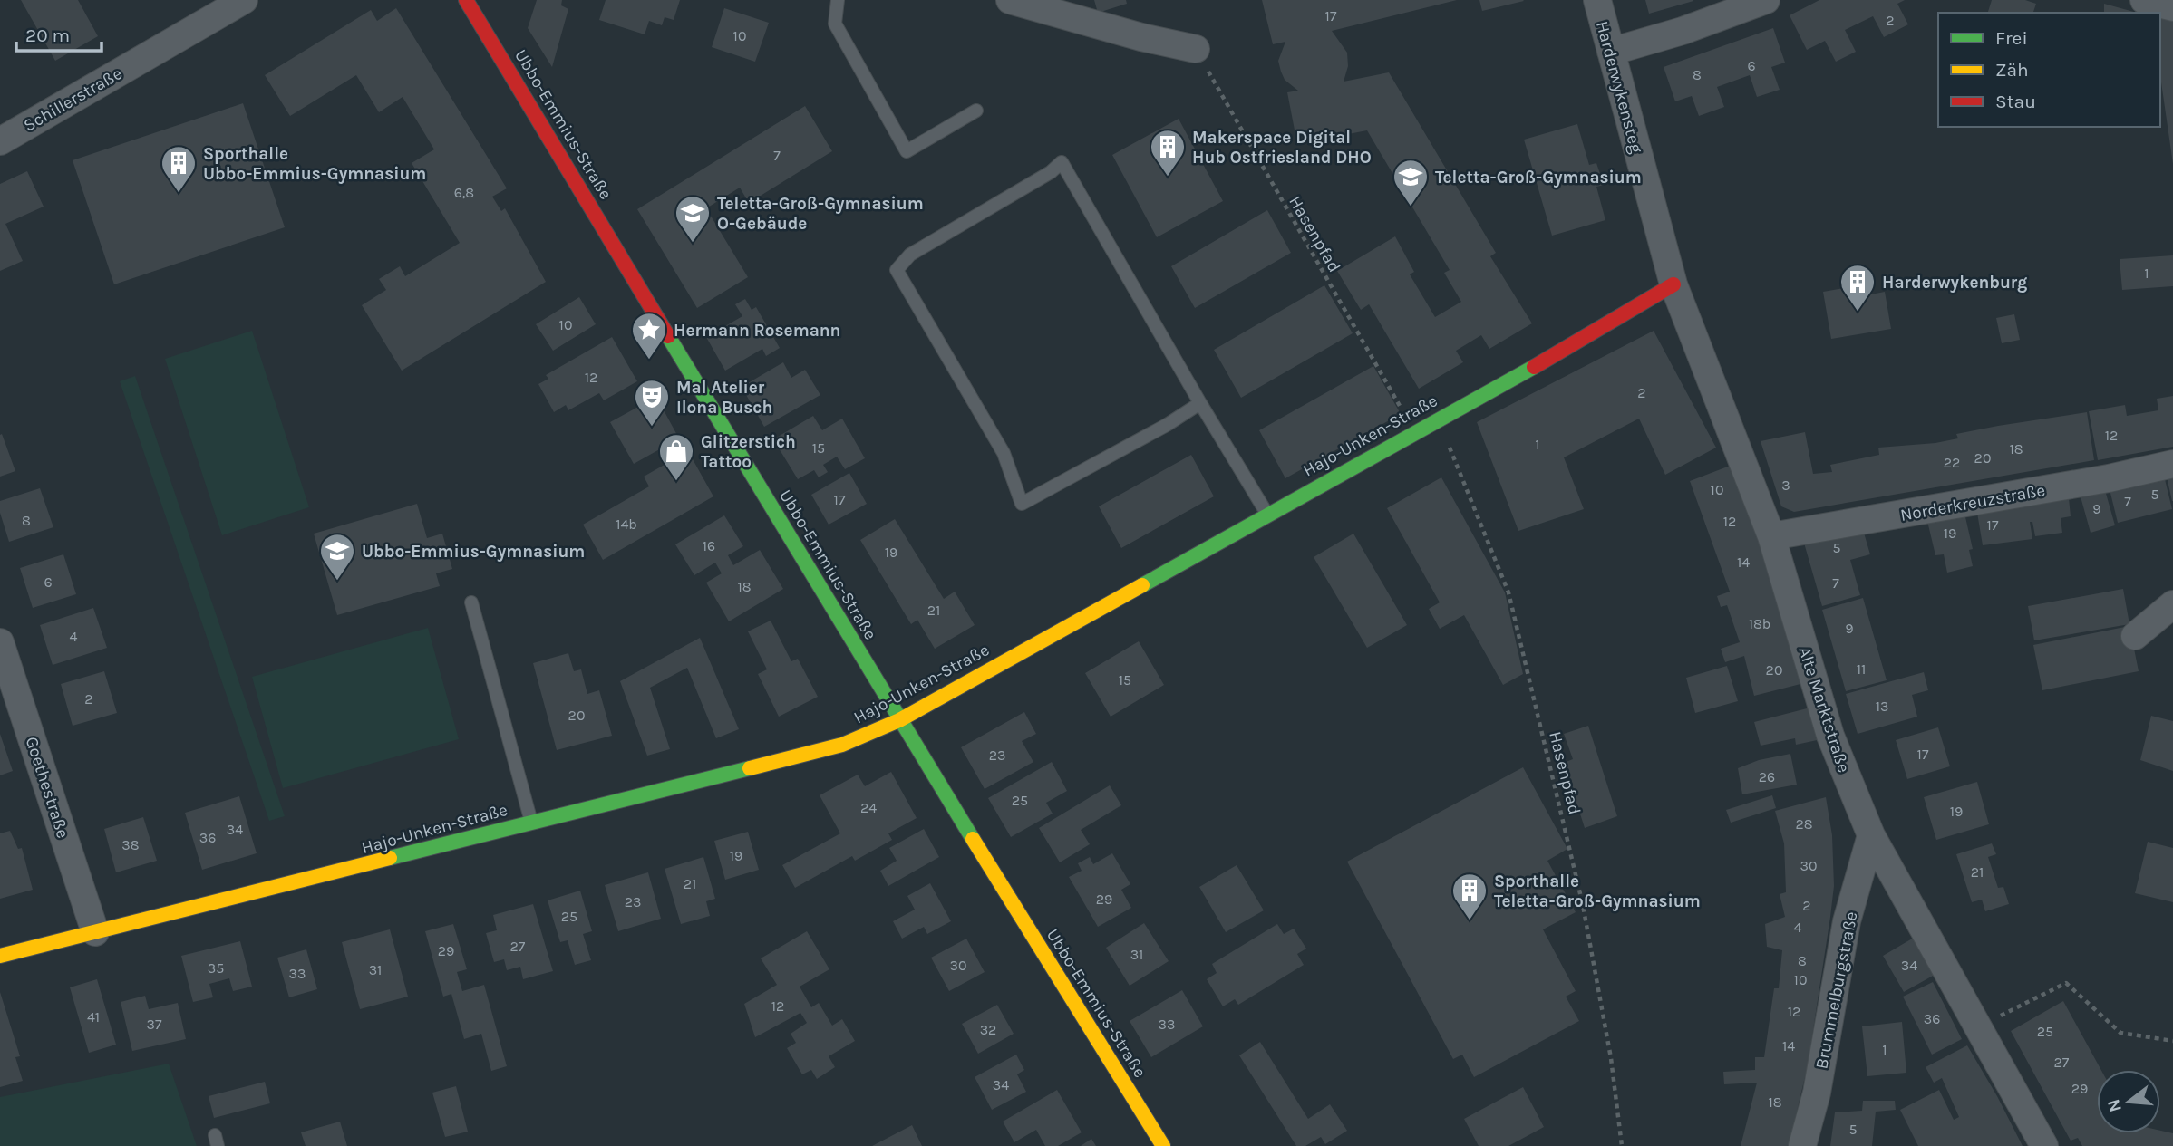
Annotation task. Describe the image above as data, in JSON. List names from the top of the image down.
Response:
{
  "streets": {
    "street": [
      "Harderwykensteg",
      "Schillerstraße",
      "Ubbo-Emmius-Straße",
      "Hajo-Unken-Straße",
      "Norderkreuzstraße",
      "Alte Marktstraße",
      "Goethestraße",
      "Brummelburgstraße"
    ],
    "path": ["Hasenpfad"]
  },
  "crossings": [
    ["Harderwykensteg", "Hajo-Unken-Straße"],
    ["Harderwykensteg", "Alte Marktstraße"],
    ["Ubbo-Emmius-Straße", "Hajo-Unken-Straße"],
    ["Hasenpfad", "Hajo-Unken-Straße"],
    ["Hajo-Unken-Straße", "Alte Marktstraße"],
    ["Hajo-Unken-Straße", "Goethestraße"],
    ["Norderkreuzstraße", "Alte Marktstraße"],
    ["Alte Marktstraße", "Brummelburgstraße"]
  ],
  "places": {
    "building": [
      "Makerspace Digital Hub Ostfriesland DHO",
      "Sporthalle Ubbo-Emmius-Gymnasium",
      "Harderwykenburg",
      "Sporthalle Teletta-Groß-Gymnasium"
    ],
    "school or university": ["Teletta-Groß-Gymnasium", "Teletta-Groß-Gymnasium O-Gebäude", "Ubbo-Emmius-Gymnasium"],
    "place": ["Hermann Rosemann"],
    "theatre": ["Mal Atelier Ilona Busch"],
    "shop": ["Glitzerstich Tattoo"]
  },
  "house_numbers": [
    "17",
    "2",
    "10",
    "6",
    "8",
    "7",
    "6,8",
    "1",
    "10",
    "12",
    "2",
    "12",
    "1",
    "15",
    "18",
    "20",
    "22",
    "3",
    "10",
    "5",
    "17",
    "7",
    "9",
    "8",
    "12",
    "14b",
    "17",
    "19",
    "16",
    "5",
    "19",
    "14",
    "6",
    "7",
    "18",
    "21",
    "18b",
    "9",
    "4",
    "11",
    "20",
    "15",
    "2",
    "13",
    "20",
    "17",
    "23",
    "26",
    "25",
    "24",
    "19",
    "28",
    "34",
    "36",
    "38",
    "19",
    "30",
    "21",
    "21",
    "29",
    "23",
    "2",
    "25",
    "4",
    "27",
    "29",
    "31",
    "8",
    "30",
    "34",
    "35",
    "31",
    "33",
    "10",
    "12",
    "12",
    "41",
    "36",
    "37",
    "33",
    "32",
    "25",
    "14",
    "1",
    "27",
    "34",
    "29",
    "18",
    "5"
  ],
  "legend": ["Frei", "Zäh", "Stau"],
  "scale_bar": "20 m",
  "north": "left"
}
